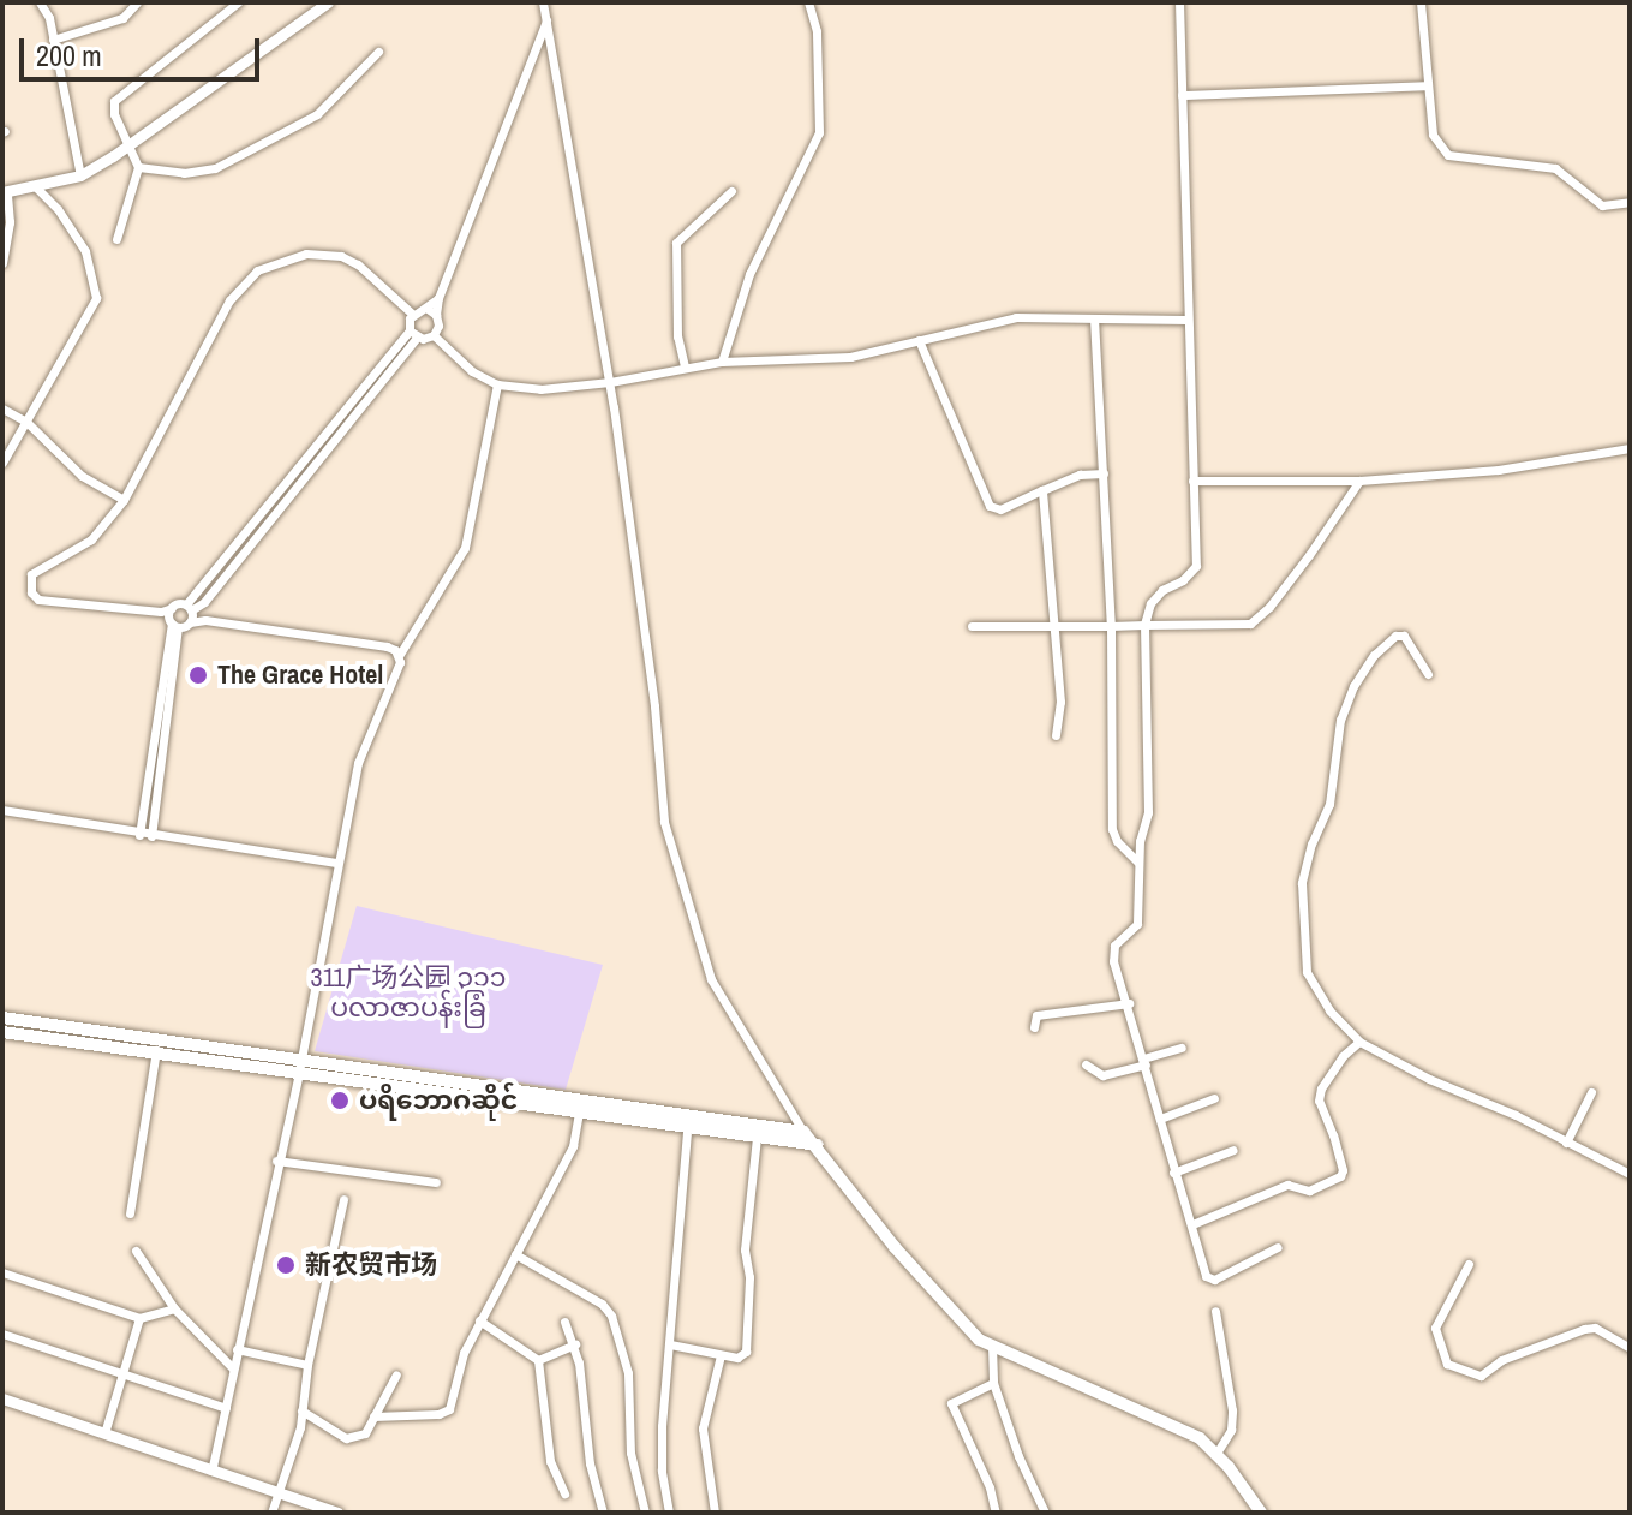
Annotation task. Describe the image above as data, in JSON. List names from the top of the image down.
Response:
{
  "parks": ["311广场公园 ၃၁၁ ပလာဇာပန်းခြံ"],
  "places": ["The Grace Hotel", "ပရိဘောဂဆိုင်", "新农贸市场"],
  "scale_bar": "200 m"
}
